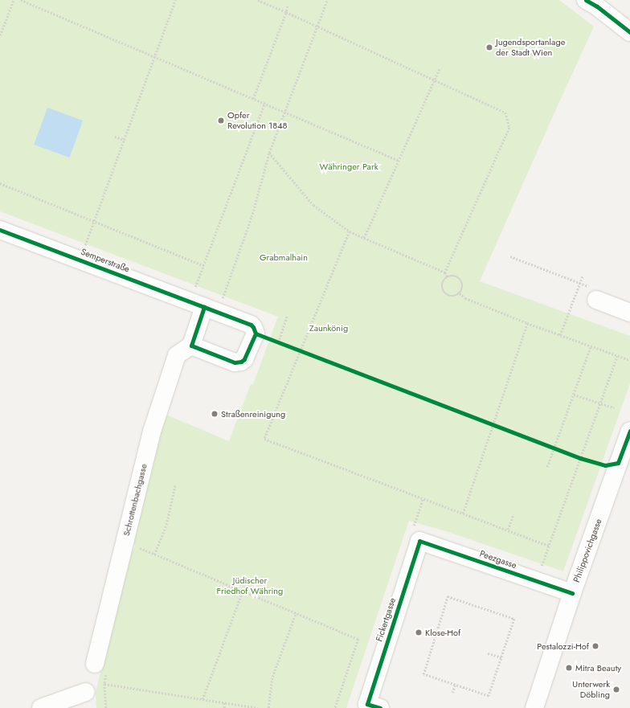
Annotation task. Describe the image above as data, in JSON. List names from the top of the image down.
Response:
{
  "streets": {
    "street": [
      "Semperstraße",
      "Schrottenbachgasse",
      "Philippovichgasse",
      "Peezgasse",
      "Fickertgasse"
    ]
  },
  "crossings": [
    ["Semperstraße", "Schrottenbachgasse"],
    ["Philippovichgasse", "Peezgasse"],
    ["Peezgasse", "Fickertgasse"]
  ],
  "parks": [
    "Währinger Park",
    "Grabmalhain",
    "Zaunkönig",
    "Jüdischer Friedhof Währing"
  ],
  "places": [
    "Jugendsportanlage der Stadt Wien",
    "Opfer Revolution 1848",
    "Straßenreinigung",
    "Klose-Hof",
    "Pestalozzi-Hof",
    "Mitra Beauty",
    "Unterwerk Döbling"
  ]
}
